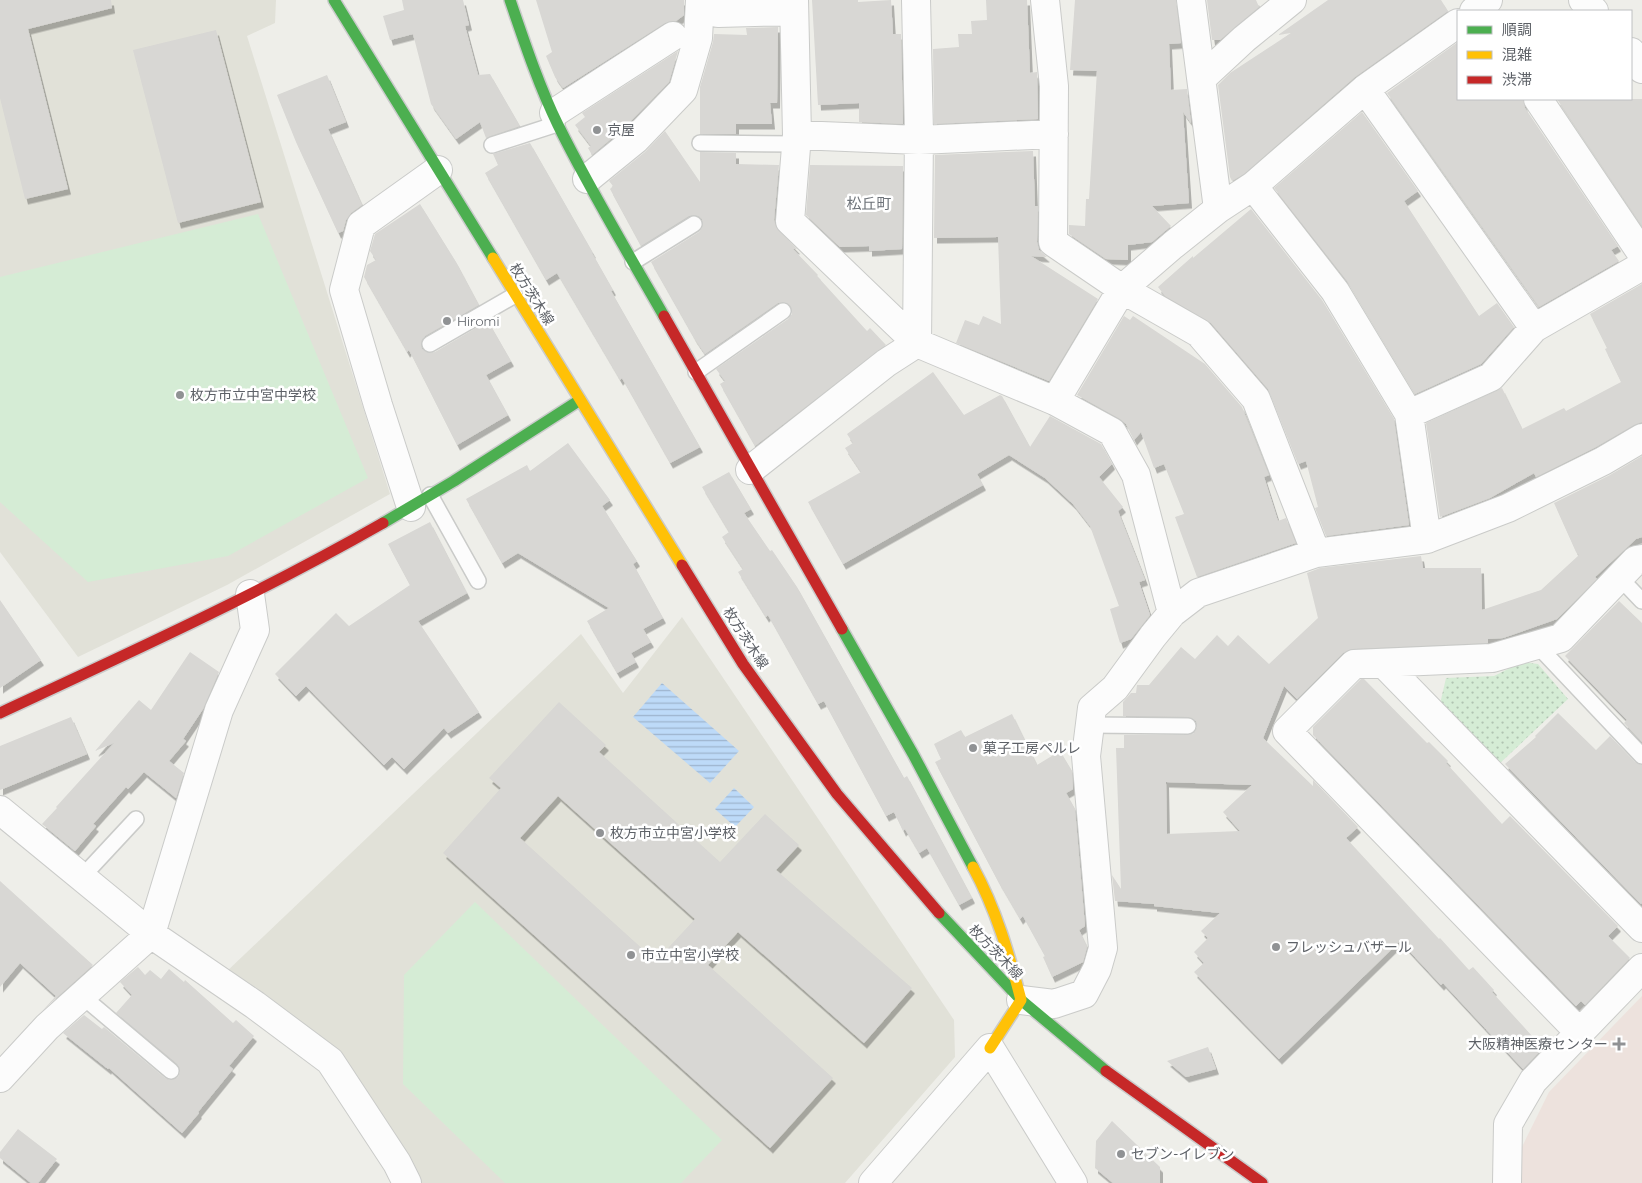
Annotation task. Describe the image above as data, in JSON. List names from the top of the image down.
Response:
{
  "streets": {
    "street": ["枚方茨木線"]
  },
  "districts": ["松丘町"],
  "places": {
    "other": [
      "京屋",
      "Hiromi",
      "枚方市立中宮中学校",
      "菓子工房ペルレ",
      "枚方市立中宮小学校",
      "フレッシュバザール",
      "市立中宮小学校",
      "セブン-イレブン"
    ],
    "health": ["大阪精神医療センター"]
  },
  "legend": ["順調", "混雑", "渋滞"]
}
